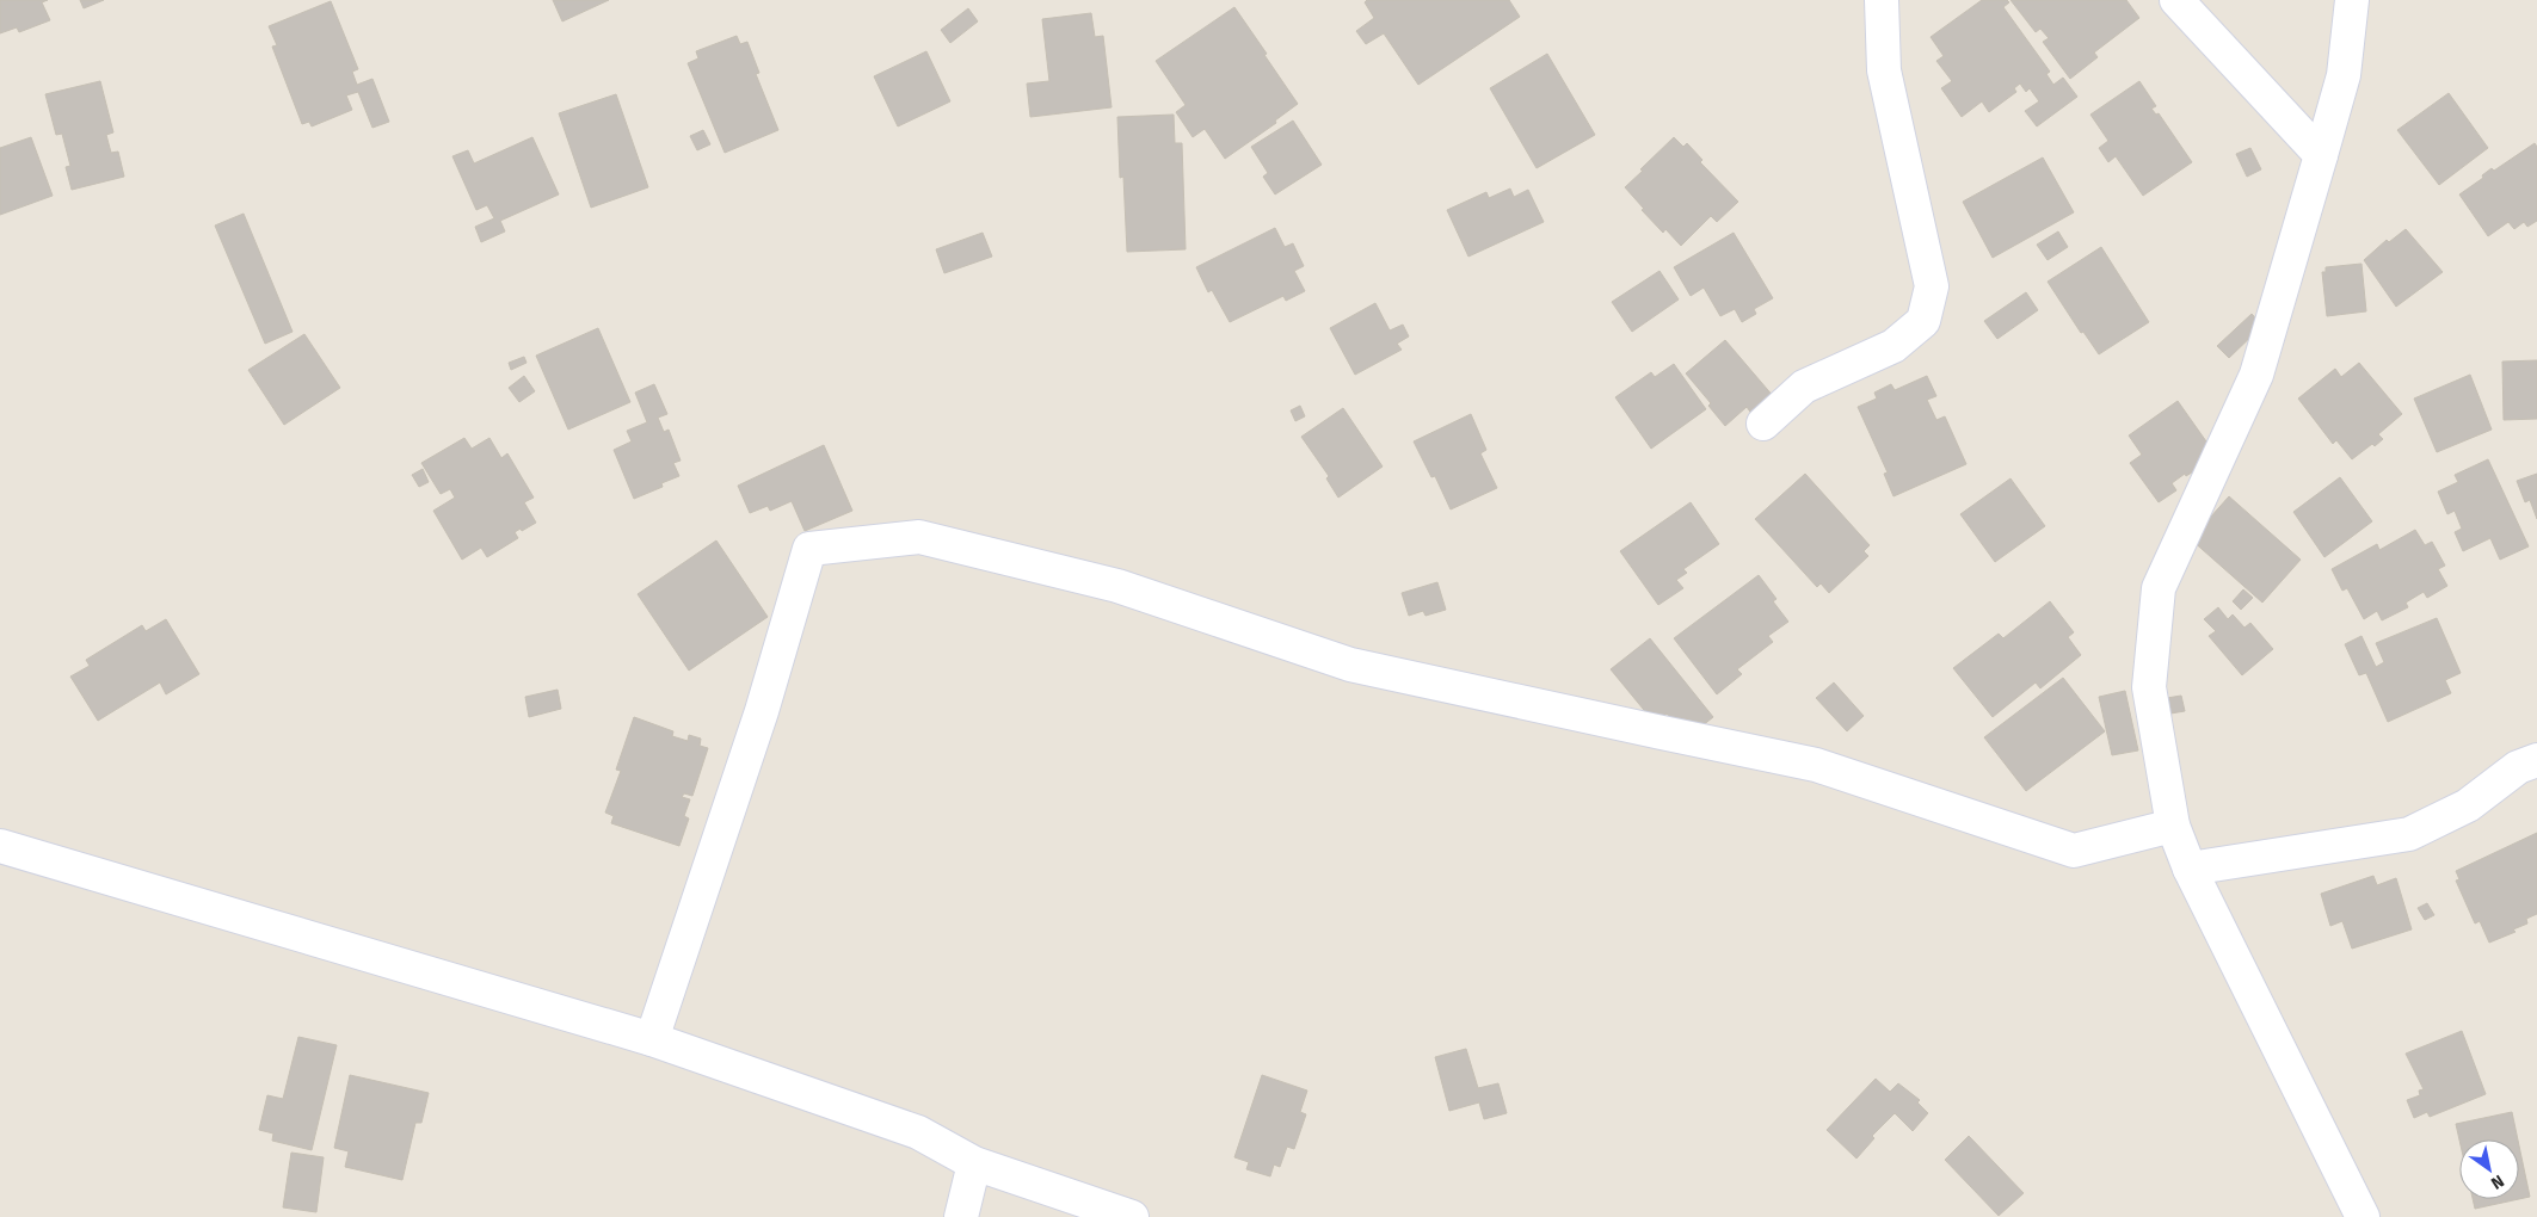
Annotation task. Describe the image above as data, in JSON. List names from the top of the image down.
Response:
{
  "north": "bottom right"
}
